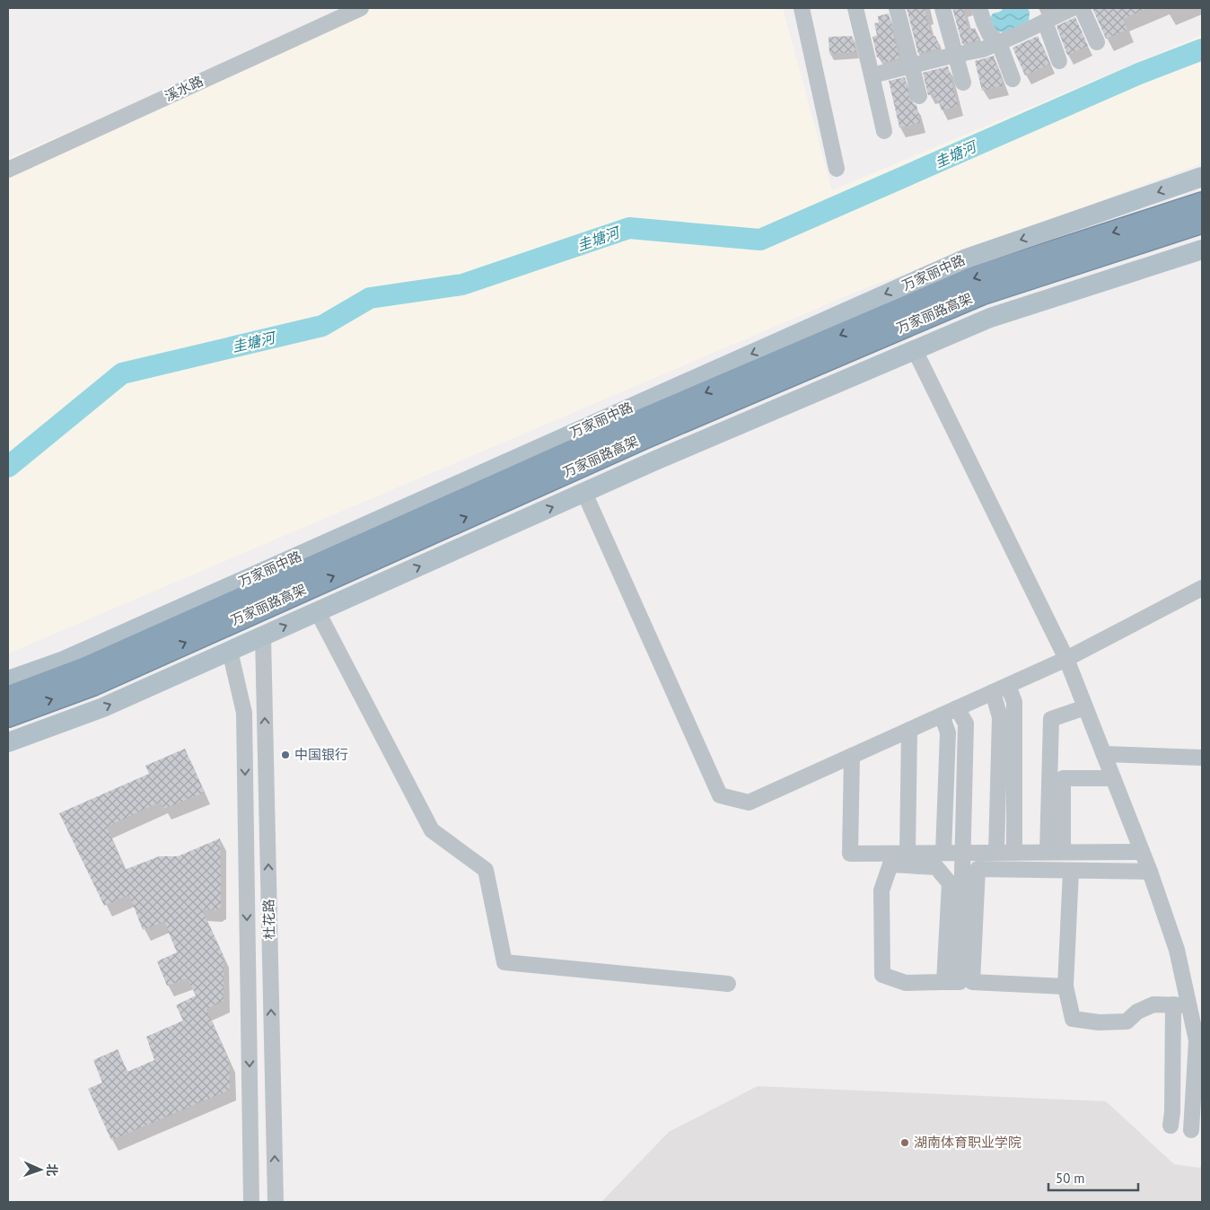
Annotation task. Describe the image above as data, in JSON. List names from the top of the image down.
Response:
{
  "streets": {
    "highway": ["万家丽路高架"],
    "main road": ["万家丽中路"],
    "street": ["溪水路", "杜花路"]
  },
  "water": ["圭塘河"],
  "places": ["中国银行", "湖南体育职业学院"],
  "scale_bar": "50 m",
  "north": "right"
}
